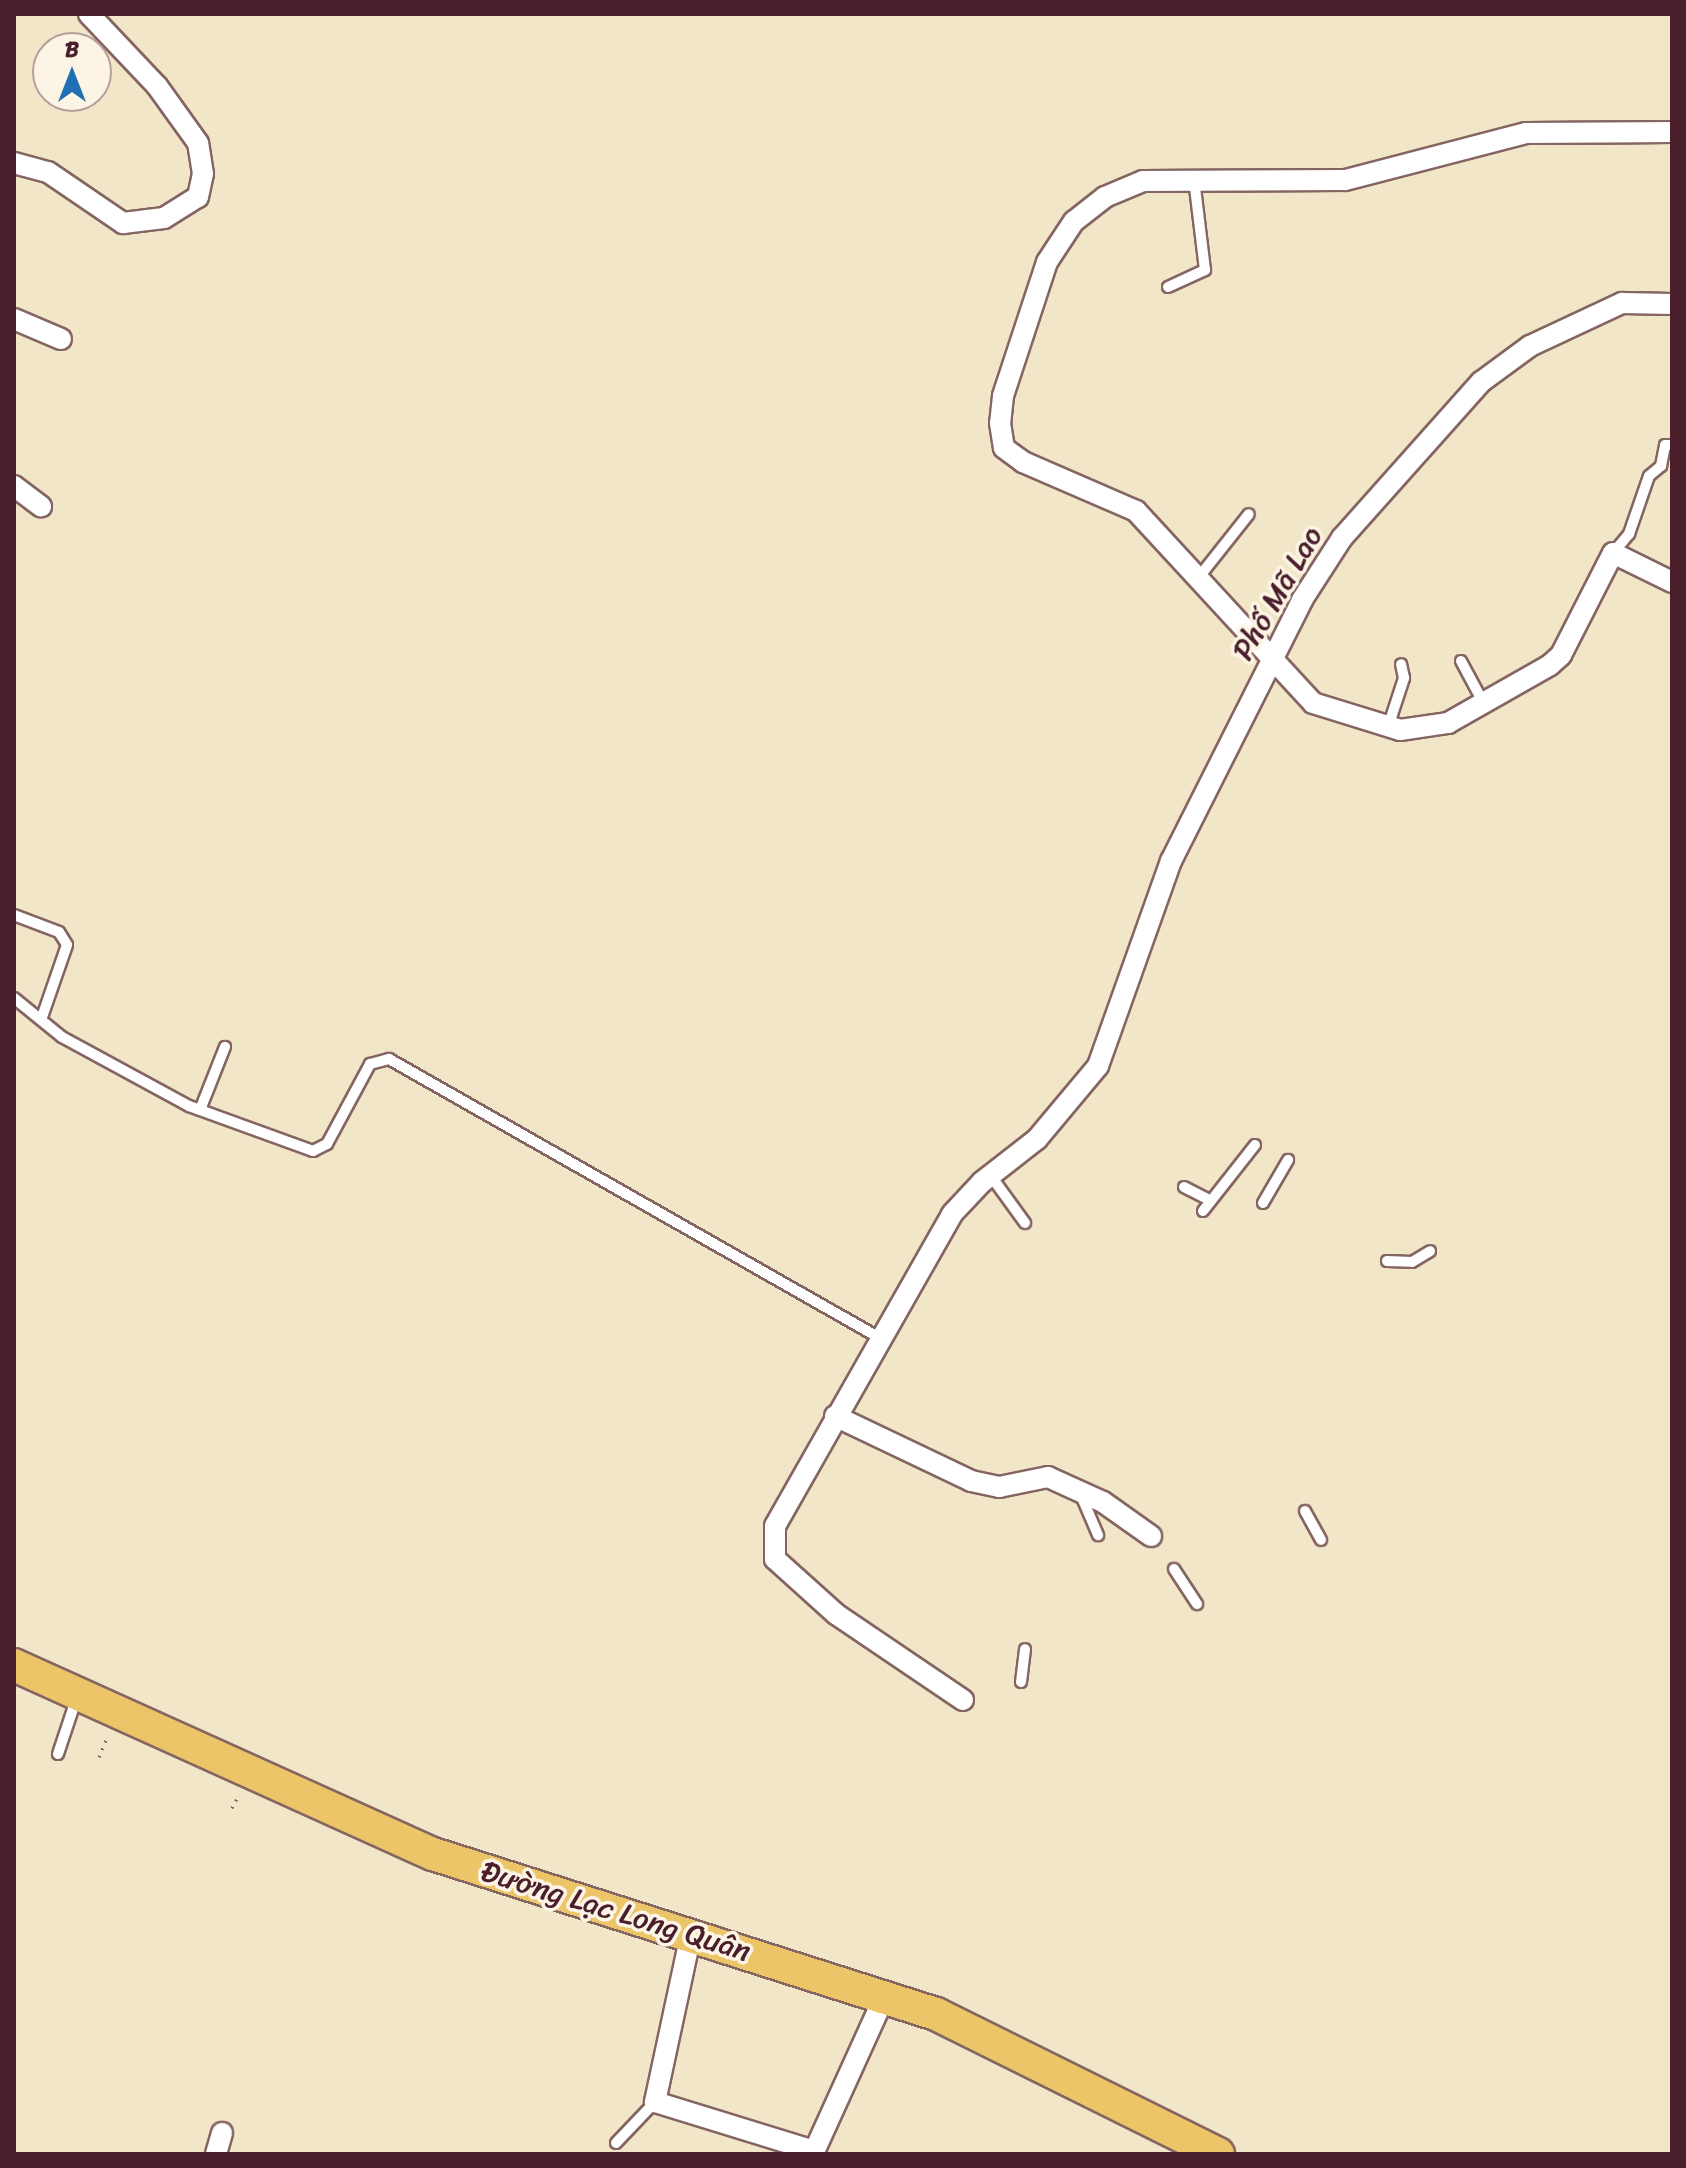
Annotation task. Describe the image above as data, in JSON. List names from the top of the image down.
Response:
{
  "streets": {
    "highway": ["Đường Lạc Long Quân"],
    "street": ["Phố Mã Lao"]
  },
  "north": "top"
}
